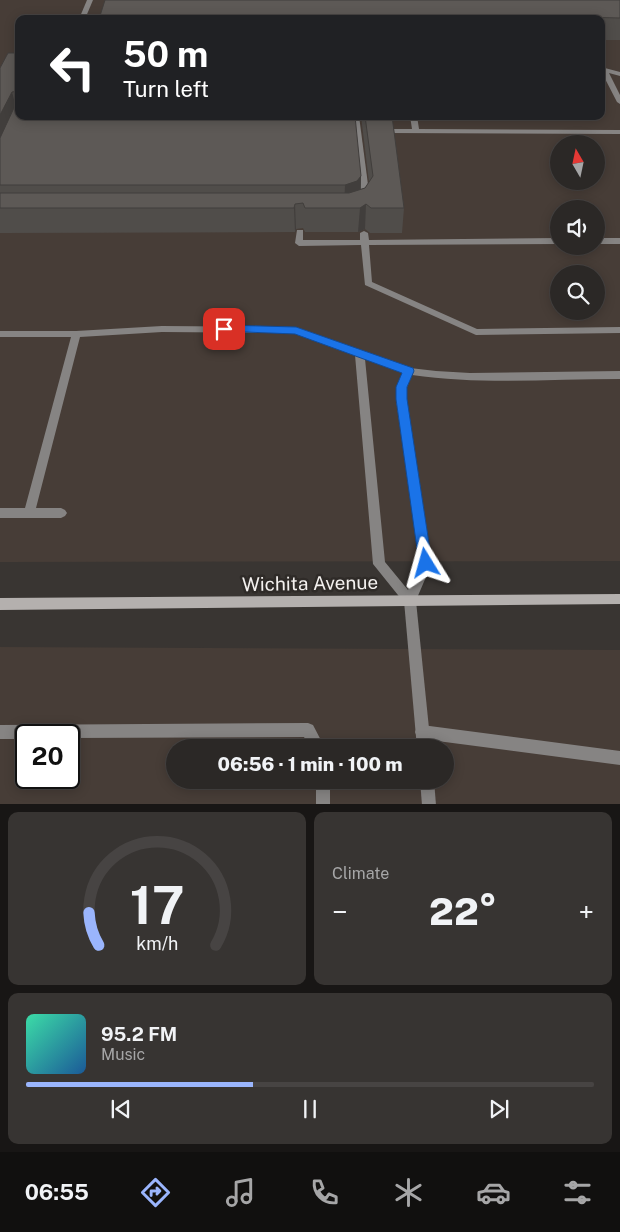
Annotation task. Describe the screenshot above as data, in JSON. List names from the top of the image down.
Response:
{
  "streets": {
    "main road": ["Wichita Avenue"]
  },
  "north": "top",
  "page": {
    "turn": ["50 m", "Turn left"],
    "limit": "20",
    "trip": "06:56 · 1 min · 100 m",
    "tile": "Climate",
    "heat": ["−", "22°", "+"],
    "song": ["95.2 FM", "Music"],
    "tabs": "06:55",
    "gauge": ["17", "km/h"]
  }
}
